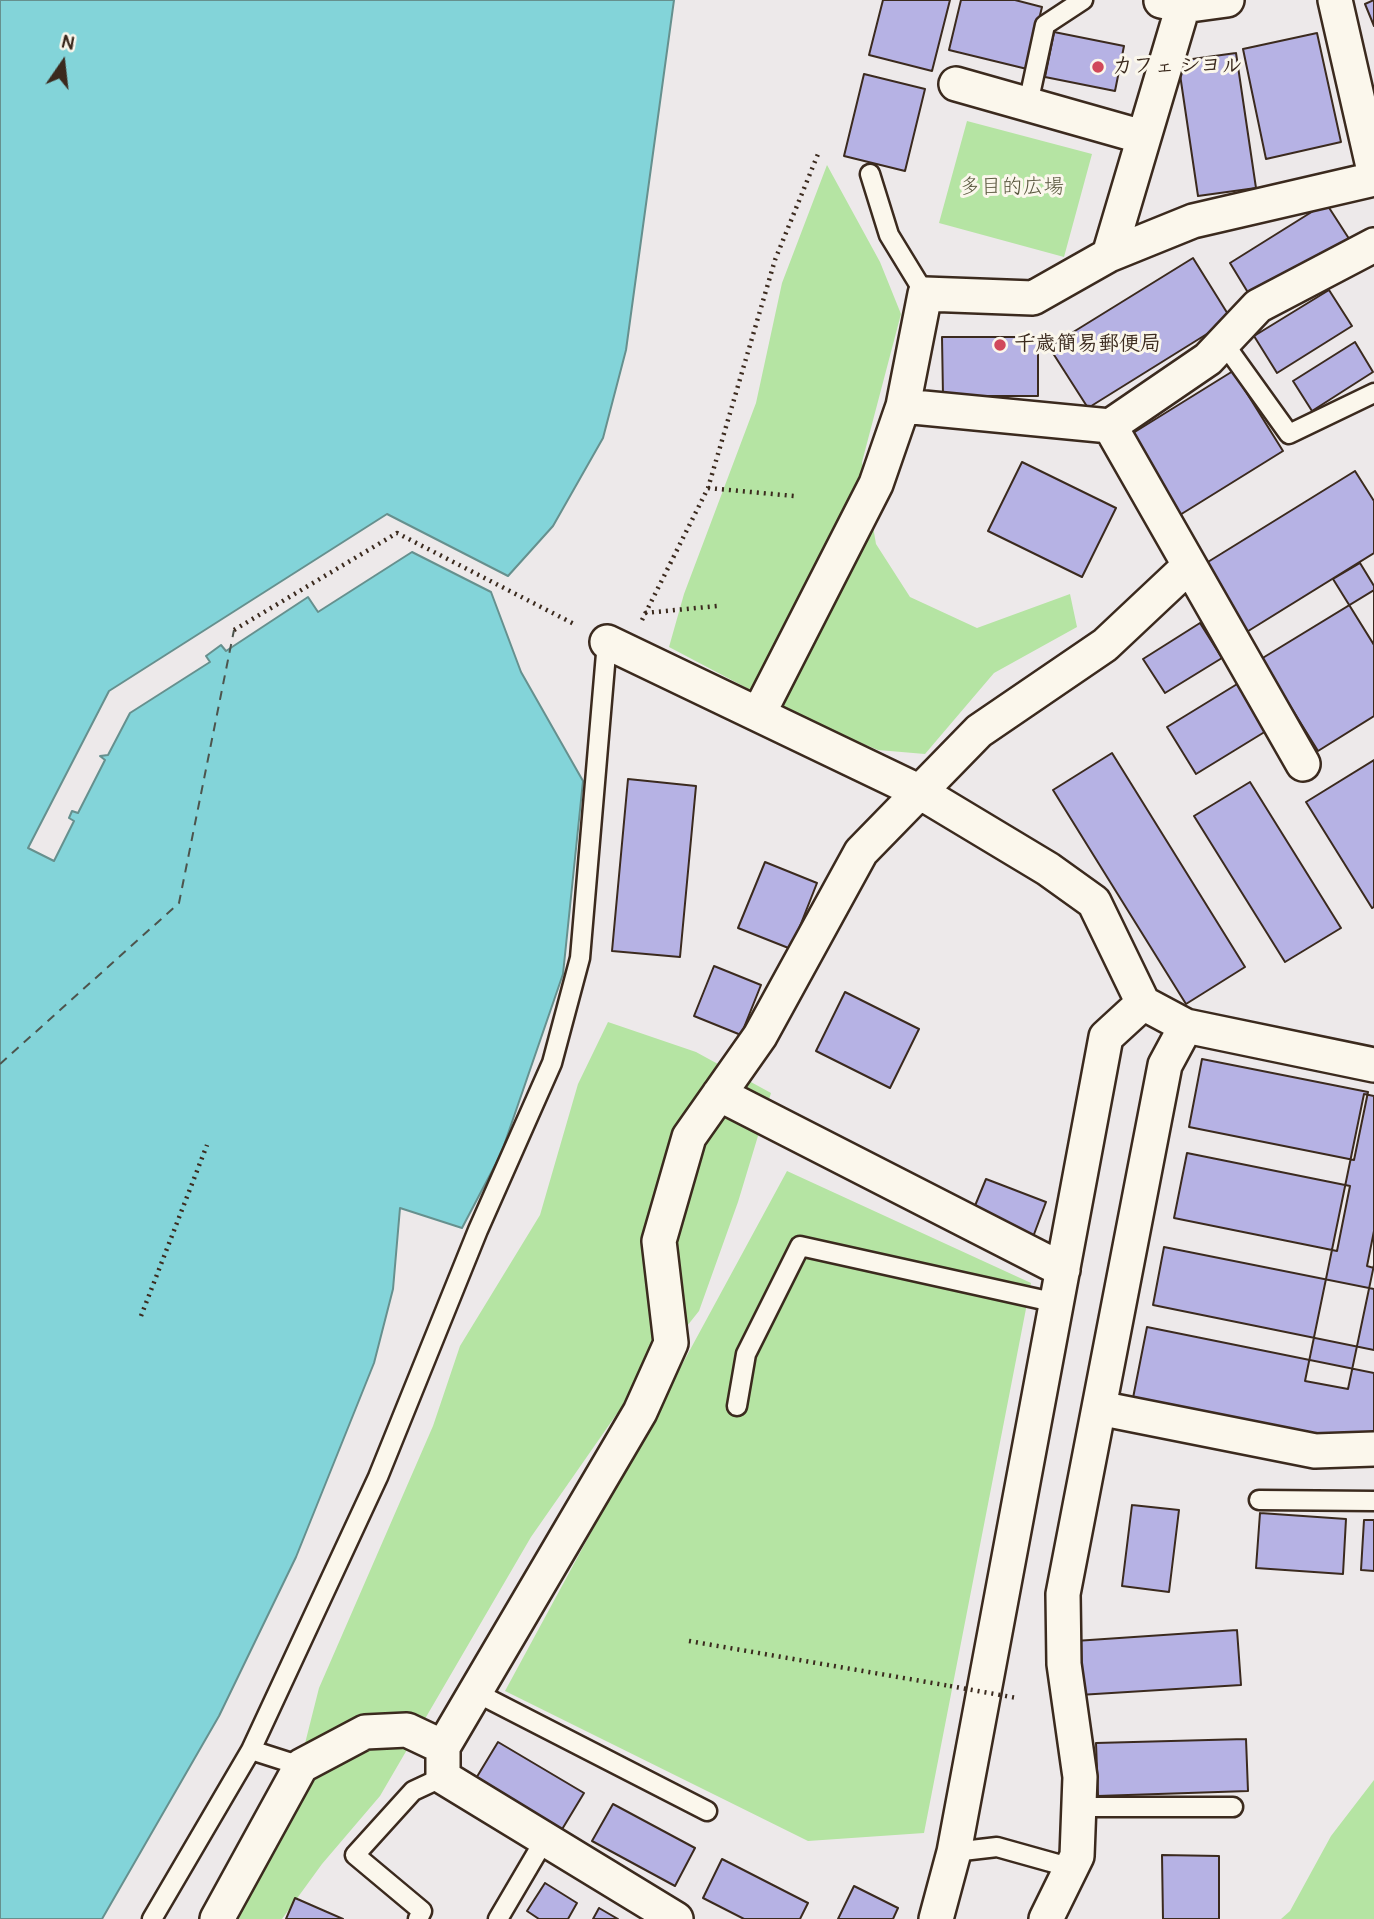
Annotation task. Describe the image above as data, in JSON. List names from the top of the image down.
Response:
{
  "parks": ["多目的広場"],
  "places": ["カフェ シヨル", "千歳簡易郵便局"],
  "north": "top"
}
